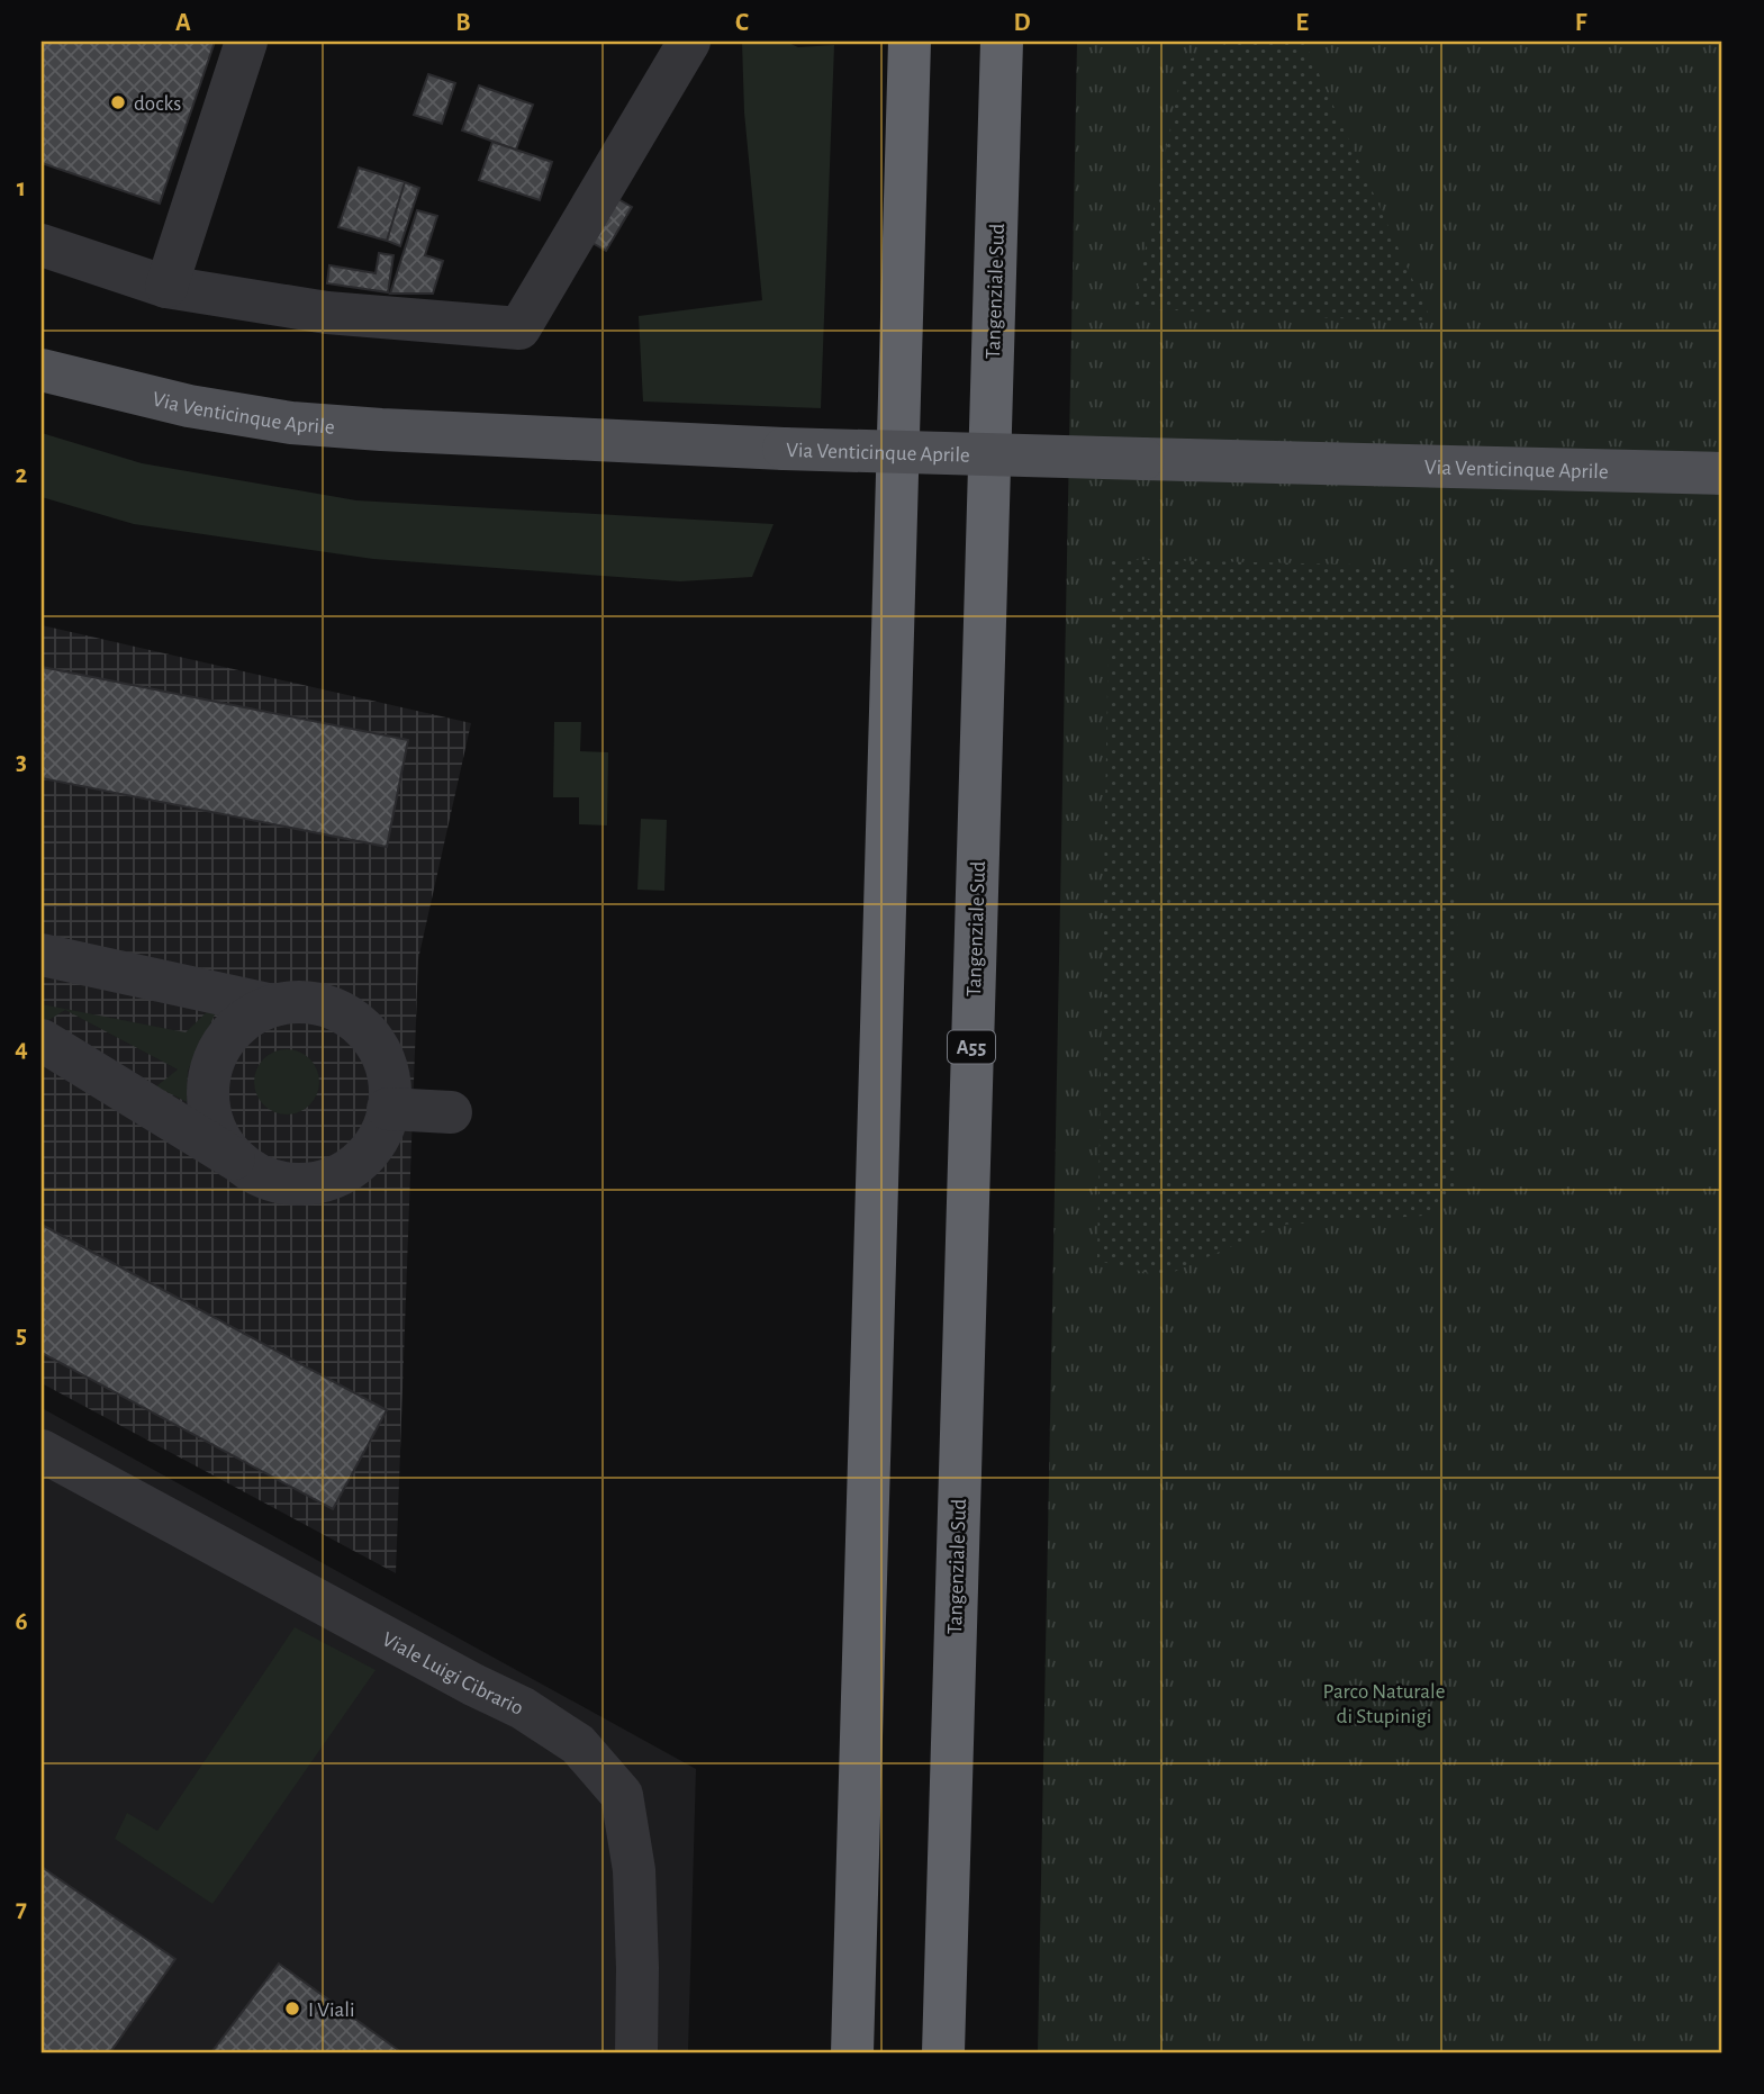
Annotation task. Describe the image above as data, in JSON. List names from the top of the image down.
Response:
{
  "streets": {
    "highway": ["Tangenziale Sud", "A55"],
    "main road": ["Via Venticinque Aprile"],
    "street": ["Viale Luigi Cibrario"]
  },
  "parks": ["Parco Naturale di Stupinigi"],
  "places": ["docks", "I Viali"],
  "grid": {
    "columns": [
      "A",
      "B",
      "C",
      "D",
      "E",
      "F"
    ],
    "rows": [
      "1",
      "2",
      "3",
      "4",
      "5",
      "6",
      "7"
    ]
  }
}
